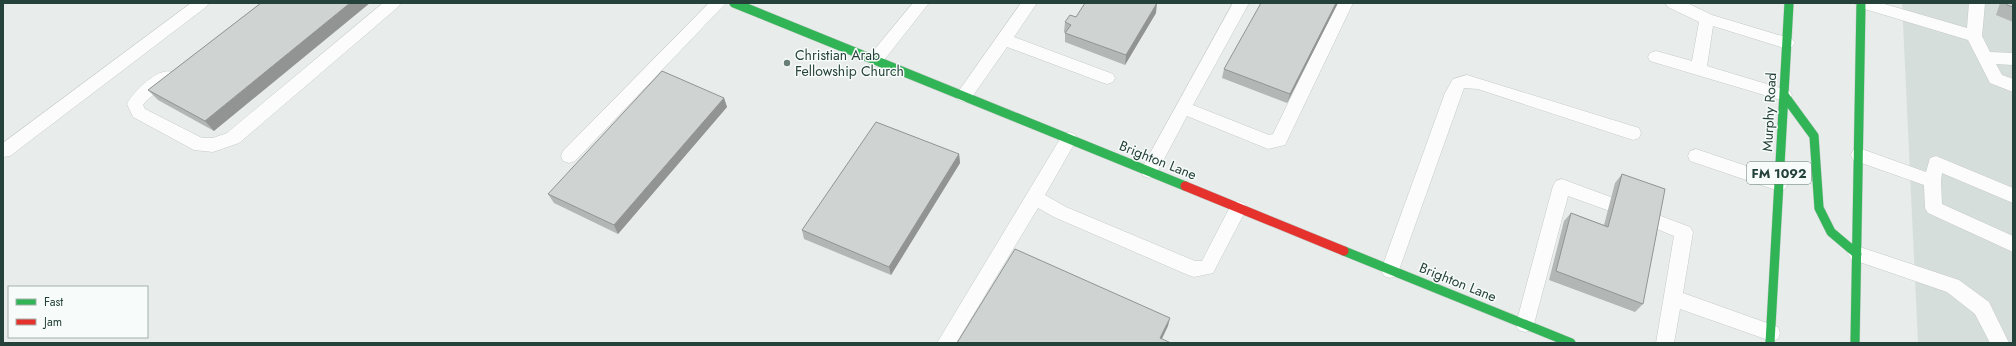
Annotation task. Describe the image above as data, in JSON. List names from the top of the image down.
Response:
{
  "streets": {
    "main road": ["Murphy Road", "Brighton Lane", "FM 1092"]
  },
  "places": ["Christian Arab Fellowship Church"],
  "legend": ["Fast", "Jam"]
}
